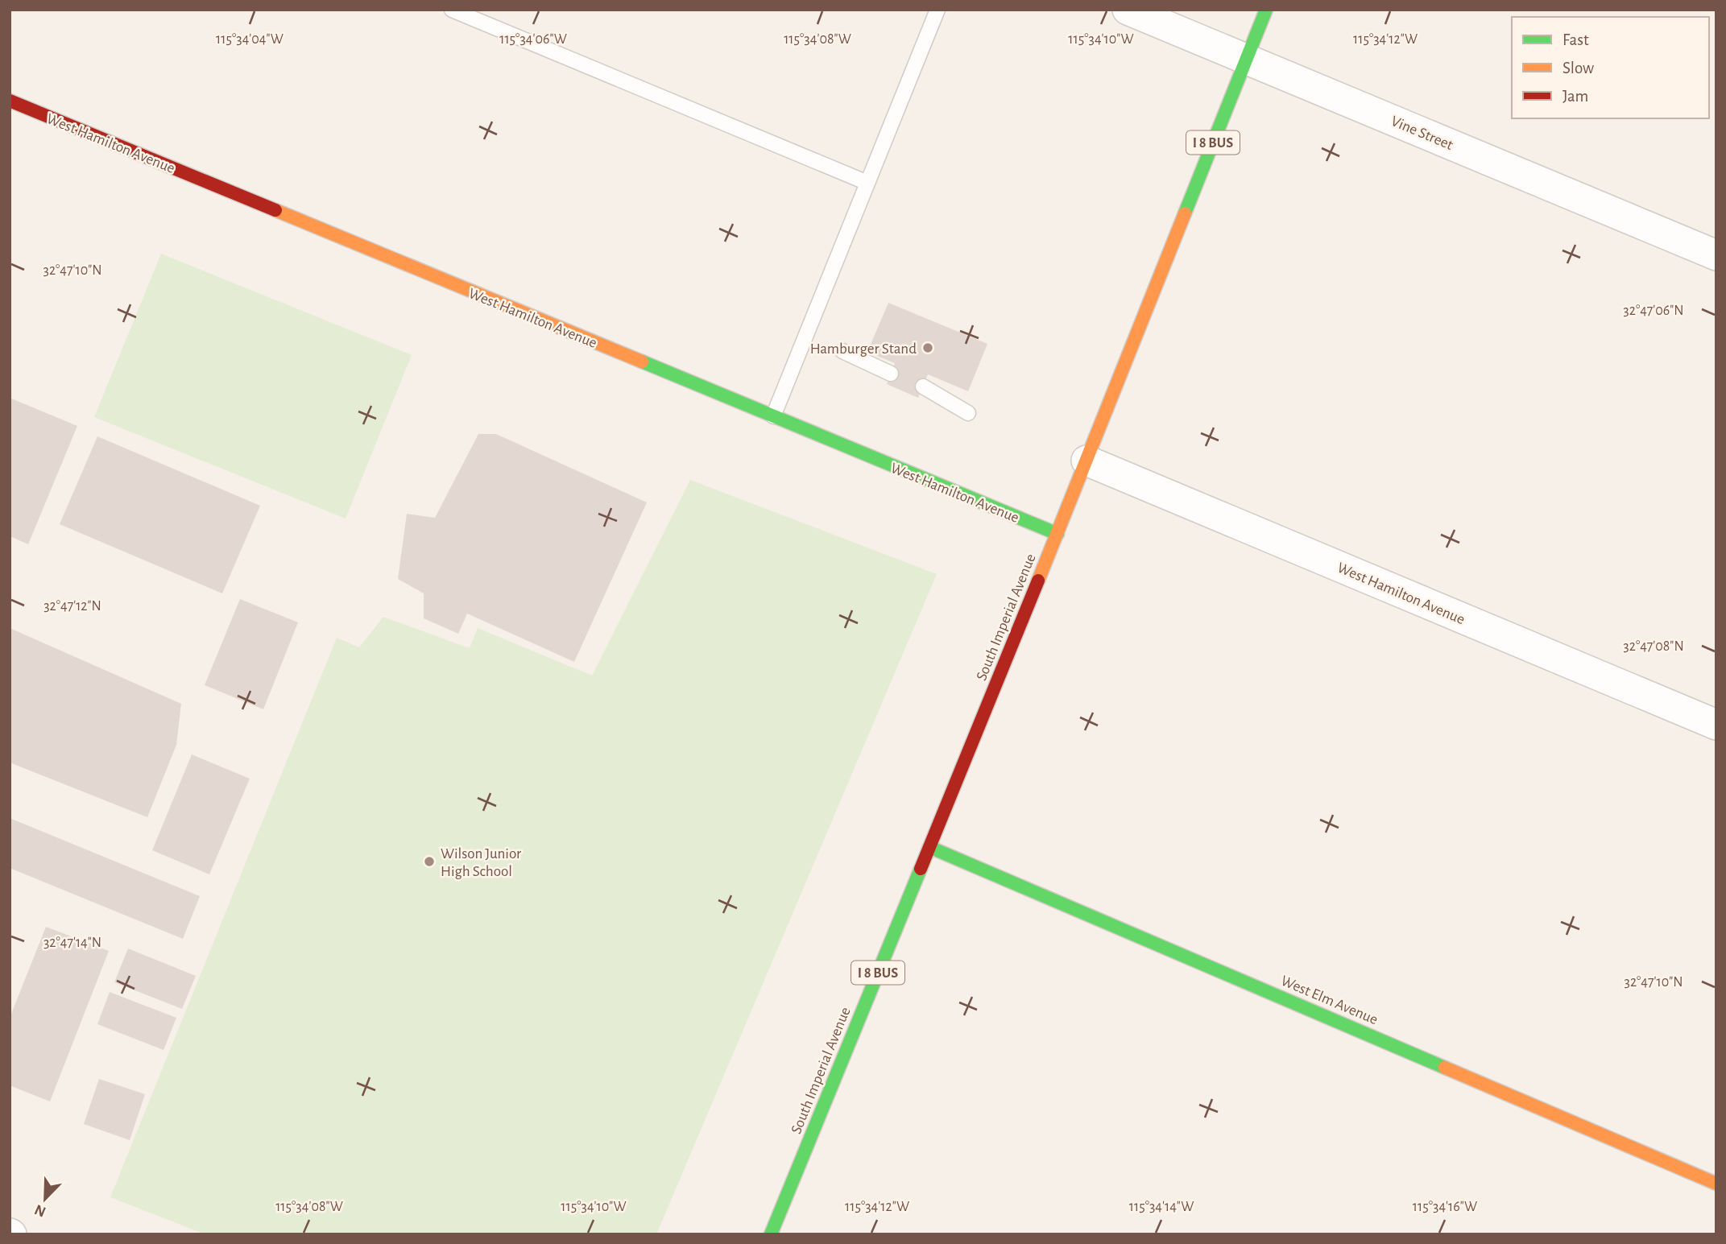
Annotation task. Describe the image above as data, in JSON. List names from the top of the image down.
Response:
{
  "streets": {
    "main road": [
      "West Hamilton Avenue",
      "I 8 BUS",
      "South Imperial Avenue",
      "West Elm Avenue"
    ],
    "street": ["Vine Street"]
  },
  "crossings": [
    ["Vine Street", "South Imperial Avenue"],
    ["West Hamilton Avenue", "South Imperial Avenue"],
    ["South Imperial Avenue", "West Elm Avenue"]
  ],
  "places": ["Hamburger Stand", "Wilson Junior High School"],
  "legend": ["Fast", "Slow", "Jam"],
  "north": "bottom left",
  "coordinates": [
    "115°34'04\"W",
    "115°34'10\"W",
    "115°34'12\"W",
    "115°34'06\"W",
    "115°34'08\"W",
    "32°47'10\"N",
    "32°47'06\"N",
    "32°47'12\"N",
    "32°47'08\"N",
    "32°47'14\"N",
    "115°34'14\"W",
    "115°34'16\"W"
  ]
}
